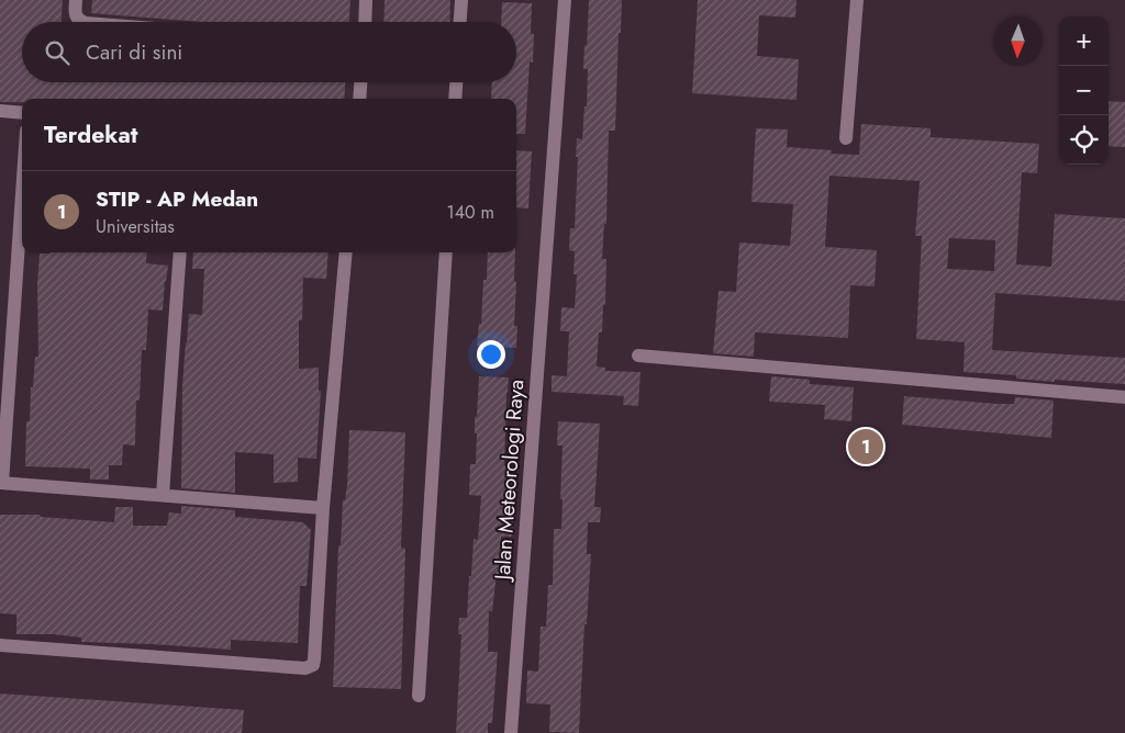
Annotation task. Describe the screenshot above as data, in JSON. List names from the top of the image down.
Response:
{
  "streets": {
    "street": ["Jalan Meteorologi Raya"]
  },
  "north": "bottom",
  "page": {
    "map_buttons": ["+", "−"],
    "search": "Cari di sini",
    "heading": "Terdekat",
    "list": [
      {
        "mark": "1",
        "name": "STIP - AP Medan",
        "note": "Universitas",
        "value": "140 m"
      }
    ],
    "pins": "1"
  }
}
